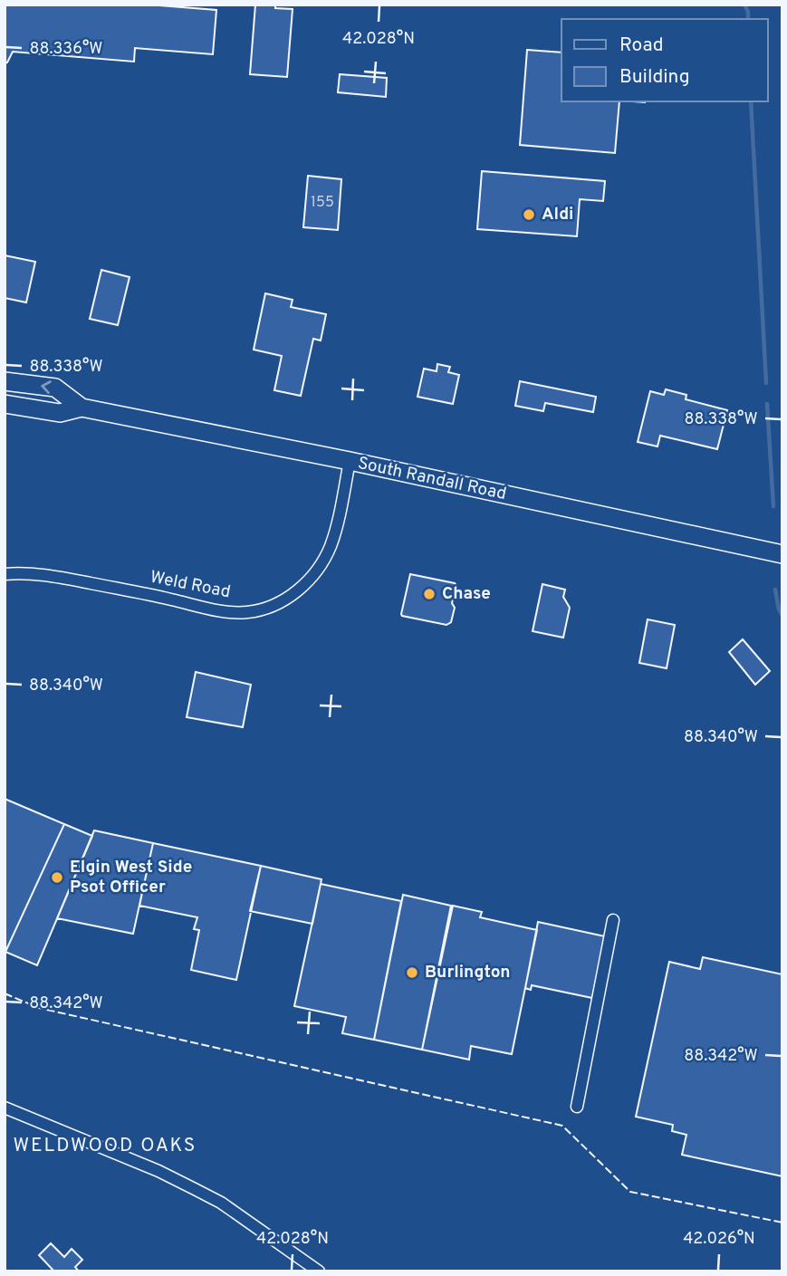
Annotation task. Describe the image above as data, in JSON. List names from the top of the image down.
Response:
{
  "streets": {
    "main road": ["South Randall Road"],
    "street": ["Weld Road"]
  },
  "crossings": [
    ["South Randall Road", "Weld Road"]
  ],
  "districts": ["WELDWOOD OAKS"],
  "places": [
    "Aldi",
    "Chase",
    "Elgin West Side Psot Officer",
    "Burlington"
  ],
  "house_numbers": ["155"],
  "legend": ["Road", "Building"],
  "coordinates": [
    "42.028°N",
    "88.336°W",
    "88.338°W",
    "88.340°W",
    "88.342°W",
    "42.026°N"
  ]
}
